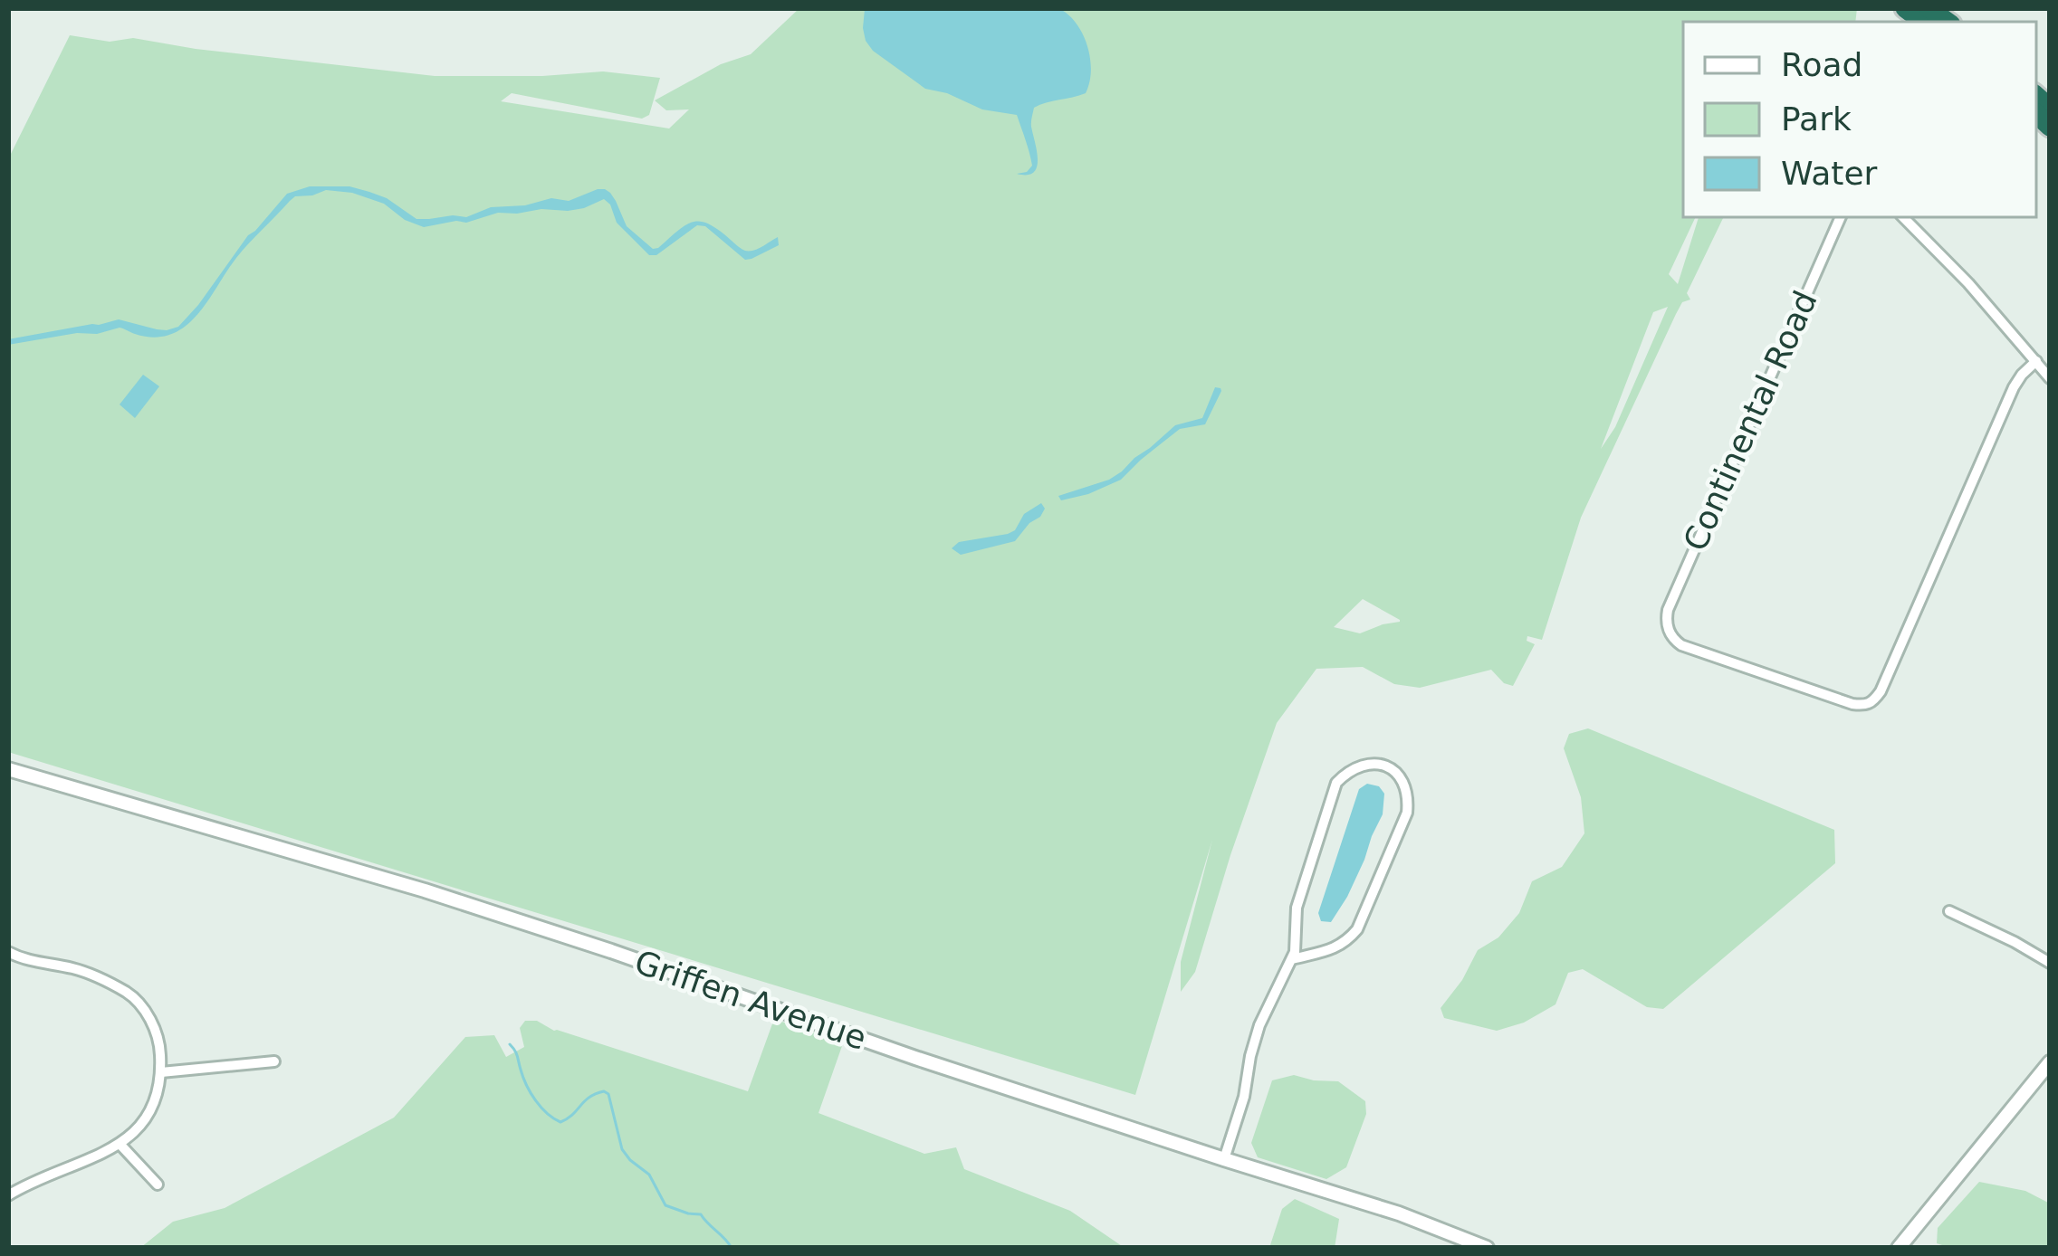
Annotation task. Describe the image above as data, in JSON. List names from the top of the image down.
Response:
{
  "streets": {
    "street": ["Continental Road", "Griffen Avenue"]
  },
  "legend": ["Road", "Park", "Water"]
}
